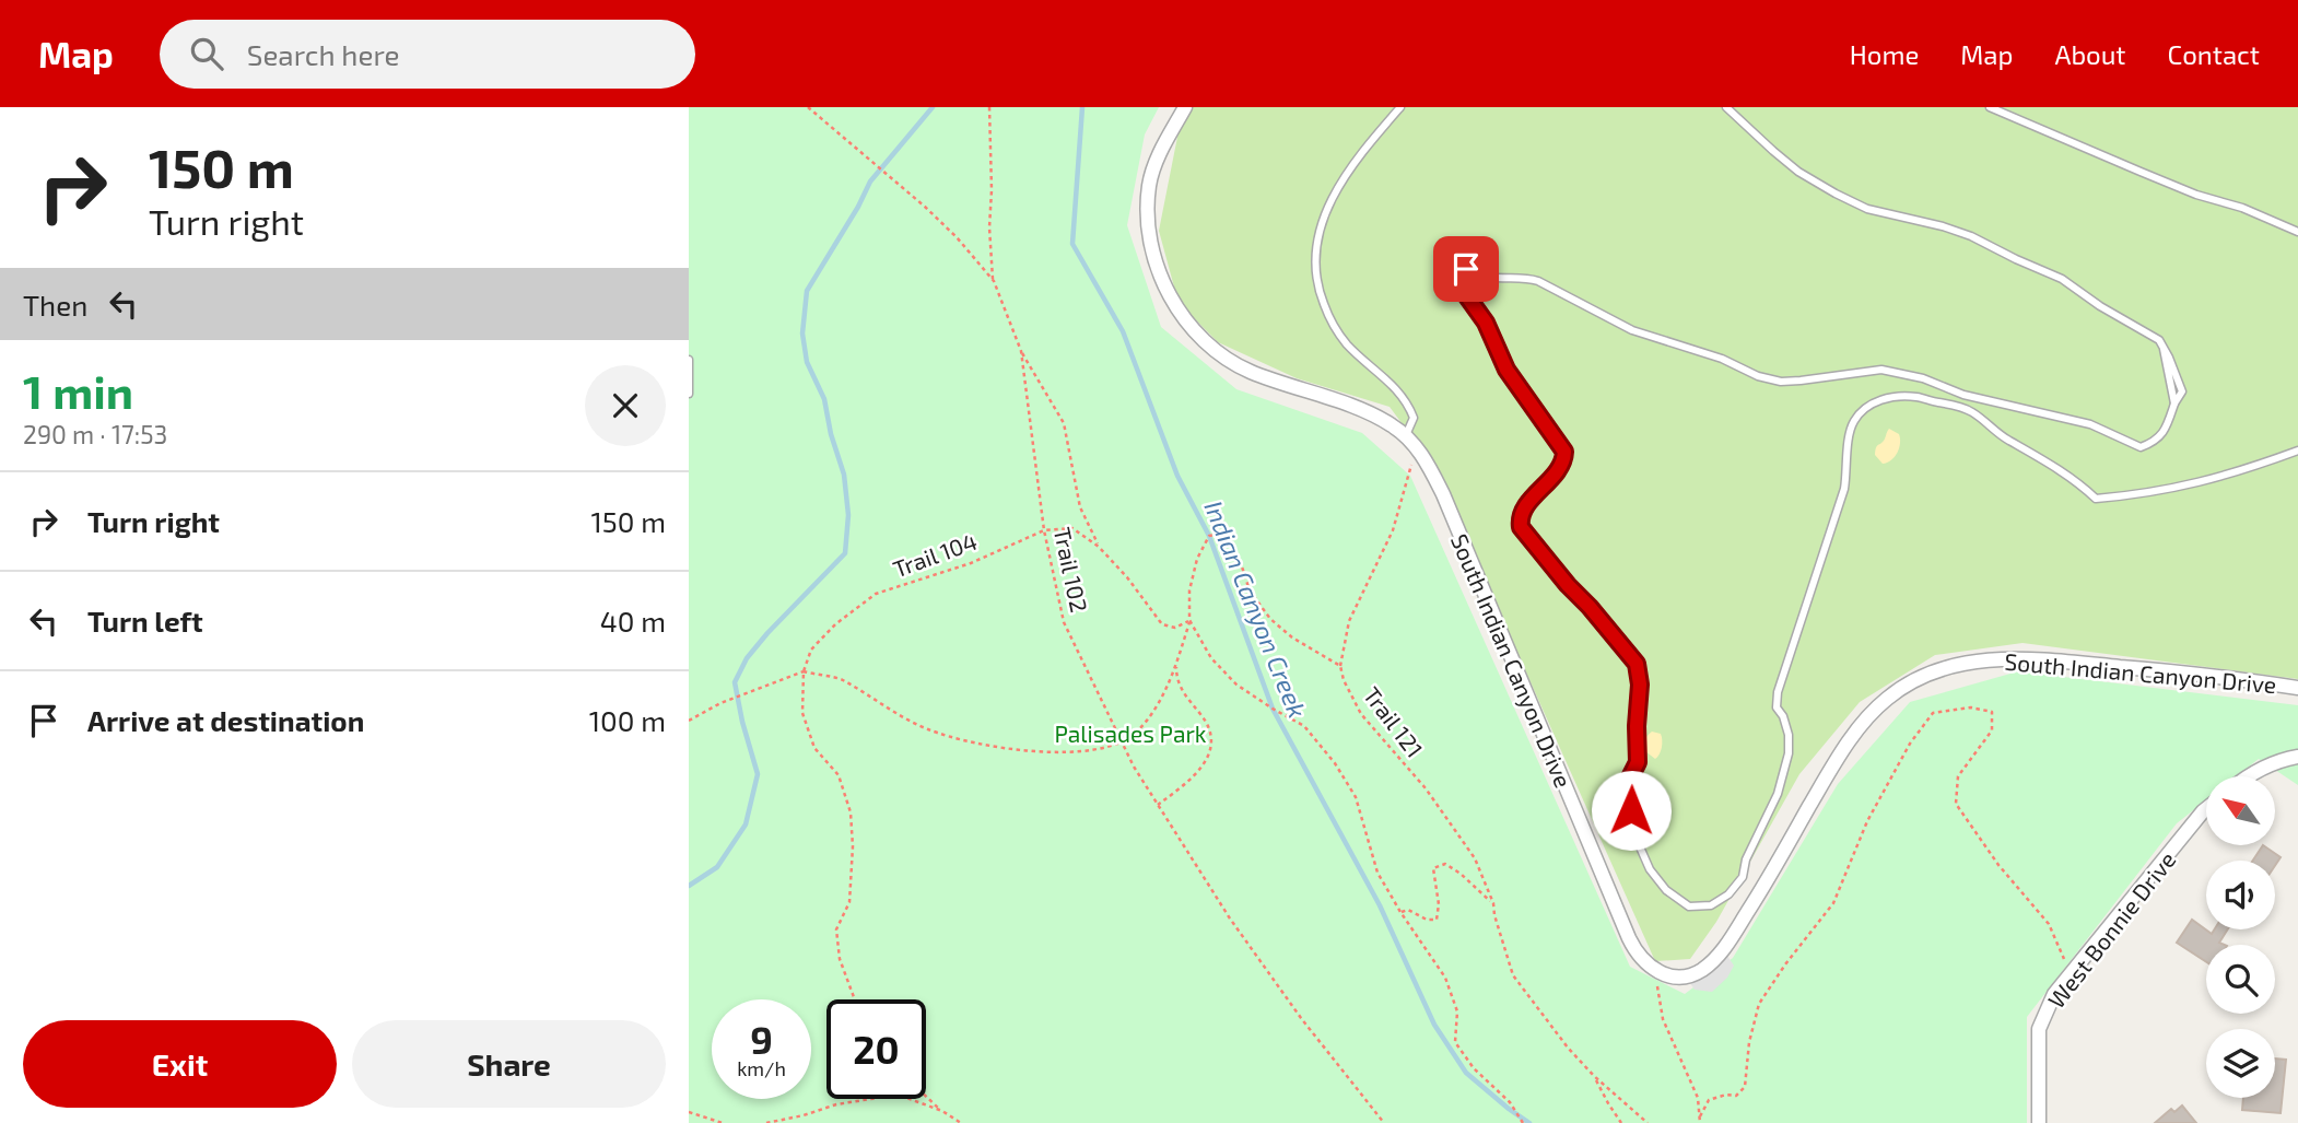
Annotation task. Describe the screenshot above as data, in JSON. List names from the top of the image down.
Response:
{
  "streets": {
    "street": ["South Indian Canyon Drive", "West Bonnie Drive"],
    "path": ["Trail 104", "Trail 102", "Trail 121"]
  },
  "crossings": [
    ["Trail 104", "Trail 102"]
  ],
  "water": ["Indian Canyon Creek"],
  "parks": ["Palisades Park"],
  "north": "top left",
  "page": {
    "header": "Map",
    "search": "Search here",
    "nav": [
      "Home",
      "Map",
      "About",
      "Contact"
    ],
    "turn": ["150 m", "Turn right"],
    "then": "Then",
    "heading": ["1 min", "290 m · 17:53"],
    "list": [
      {
        "name": "Turn right",
        "value": "150 m"
      },
      {
        "name": "Turn left",
        "value": "40 m"
      },
      {
        "name": "Arrive at destination",
        "value": "100 m"
      }
    ],
    "speed": "9 km/h",
    "limit": "20",
    "buttons": ["Exit", "Share"]
  }
}
